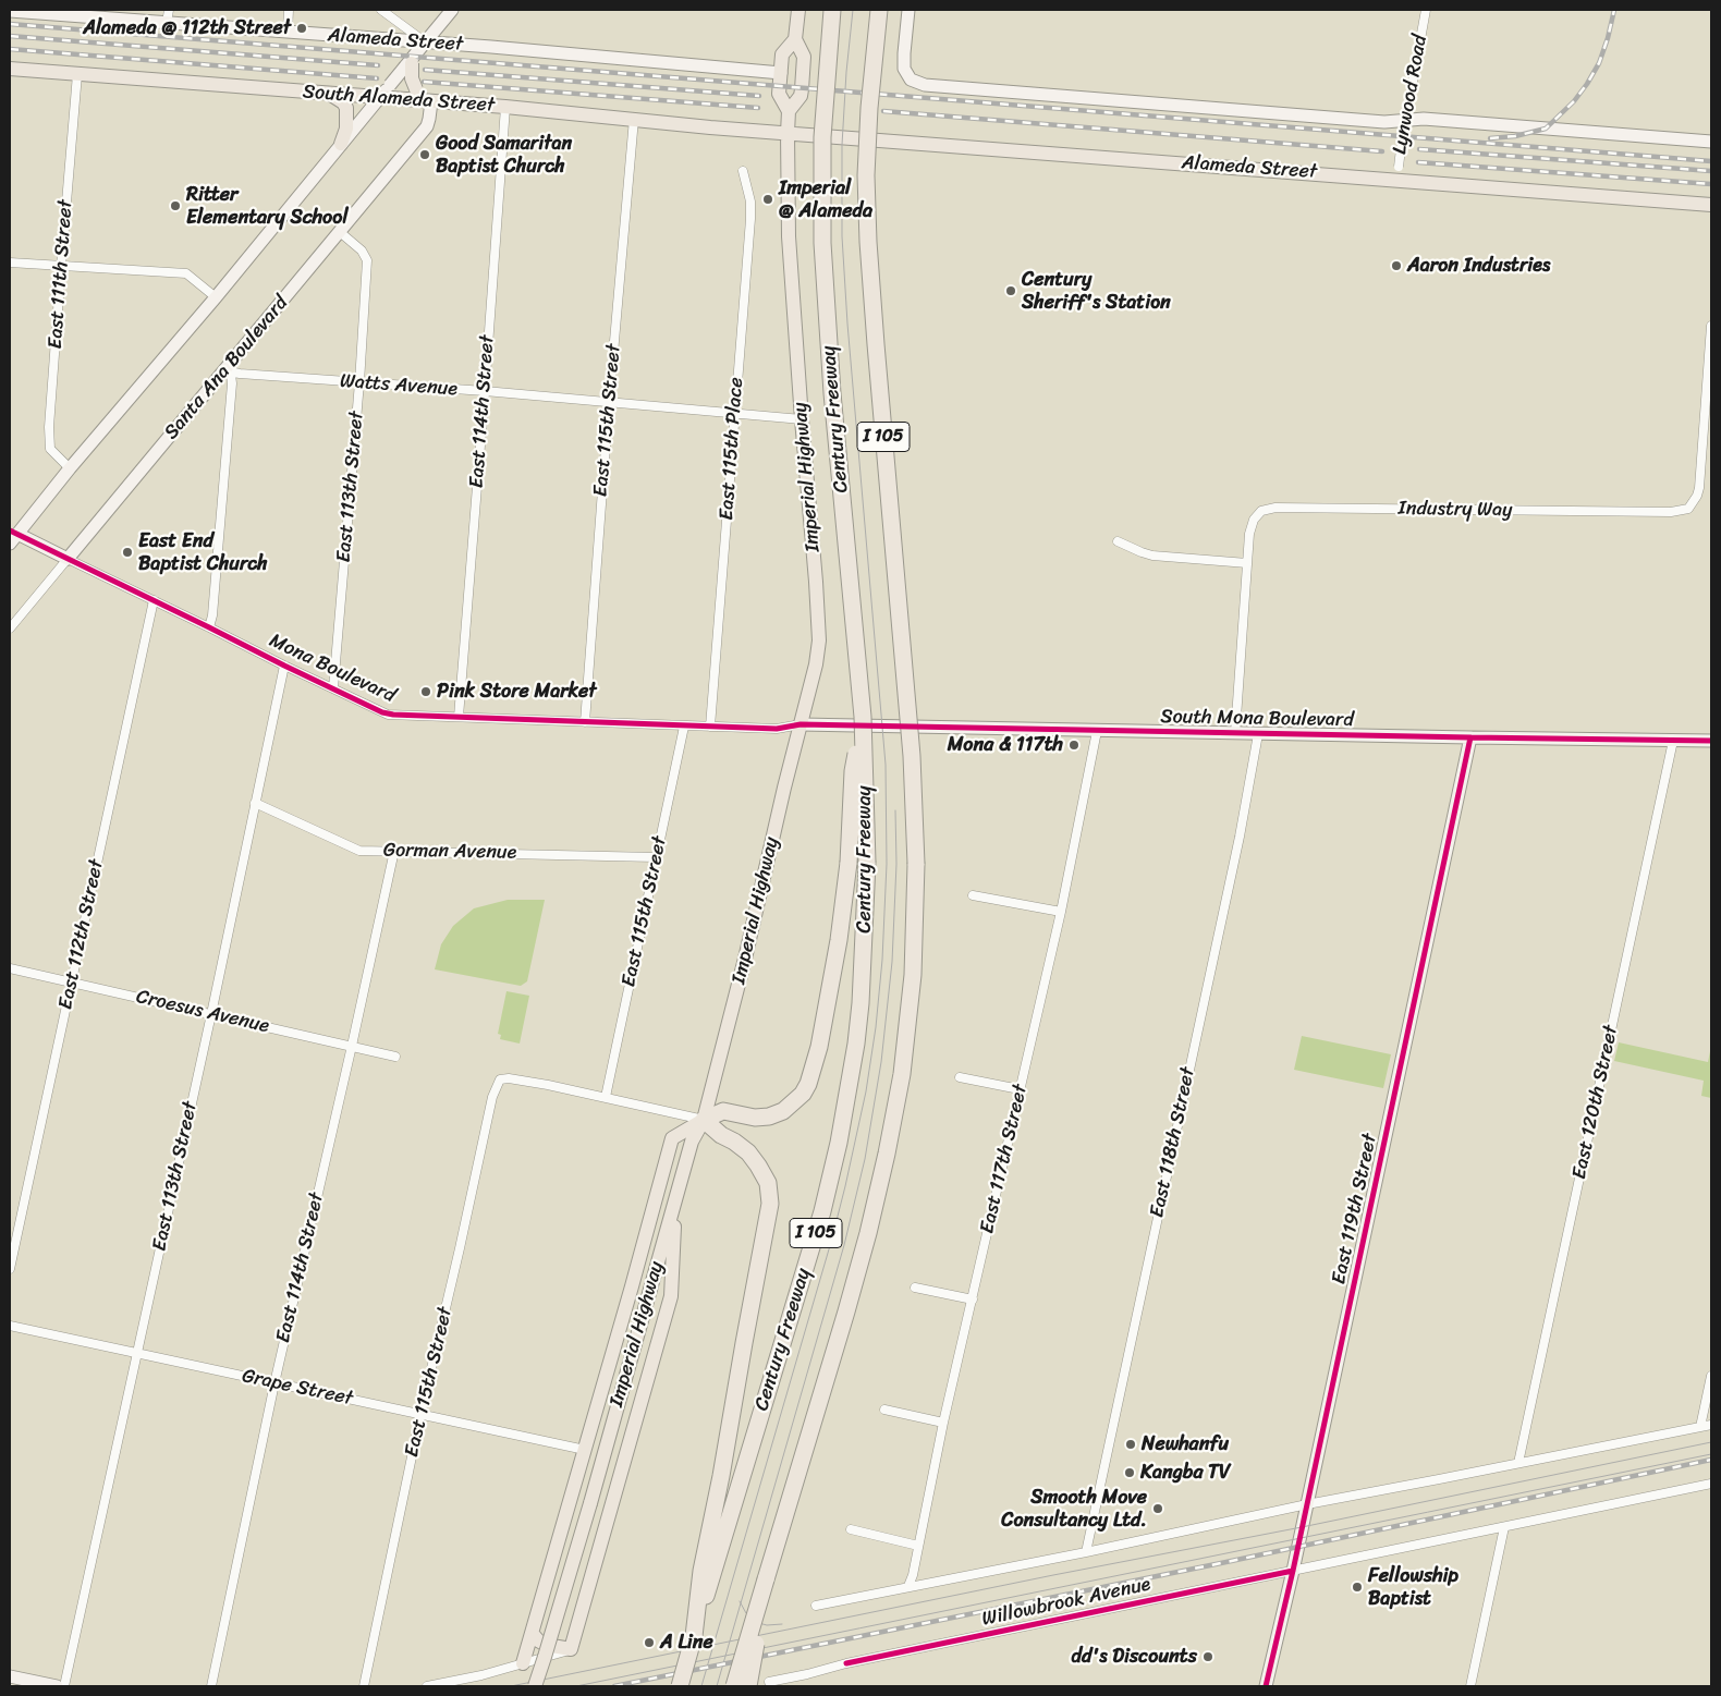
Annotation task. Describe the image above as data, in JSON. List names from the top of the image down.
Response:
{
  "streets": {
    "highway": ["Century Freeway", "I 105"],
    "main road": ["Alameda Street", "South Alameda Street", "Imperial Highway"],
    "street": [
      "Lynwood Road",
      "East 111th Street",
      "Santa Ana Boulevard",
      "Watts Avenue",
      "East 114th Street",
      "East 115th Street",
      "East 115th Place",
      "East 113th Street",
      "Industry Way",
      "Mona Boulevard",
      "South Mona Boulevard",
      "Gorman Avenue",
      "East 112th Street",
      "Croesus Avenue",
      "East 120th Street",
      "East 118th Street",
      "East 117th Street",
      "East 119th Street",
      "Grape Street",
      "Willowbrook Avenue"
    ]
  },
  "crossings": [
    ["Alameda Street", "Lynwood Road"],
    ["Alameda Street", "South Alameda Street"],
    ["Alameda Street", "Imperial Highway"],
    ["South Alameda Street", "East 111th Street"],
    ["South Alameda Street", "Santa Ana Boulevard"],
    ["South Alameda Street", "East 114th Street"],
    ["South Alameda Street", "East 115th Street"],
    ["South Alameda Street", "Imperial Highway"],
    ["Santa Ana Boulevard", "Watts Avenue"],
    ["Santa Ana Boulevard", "East 113th Street"],
    ["Santa Ana Boulevard", "Mona Boulevard"],
    ["Watts Avenue", "East 114th Street"],
    ["Watts Avenue", "East 115th Street"],
    ["Watts Avenue", "East 115th Place"],
    ["Watts Avenue", "Imperial Highway"],
    ["Watts Avenue", "East 113th Street"],
    ["East 114th Street", "Mona Boulevard"],
    ["East 114th Street", "Gorman Avenue"],
    ["East 114th Street", "Croesus Avenue"],
    ["East 114th Street", "Grape Street"],
    ["East 115th Street", "Mona Boulevard"],
    ["East 115th Street", "Gorman Avenue"],
    ["East 115th Street", "Grape Street"],
    ["East 115th Place", "Mona Boulevard"],
    ["Imperial Highway", "Mona Boulevard"],
    ["Imperial Highway", "South Mona Boulevard"],
    ["East 113th Street", "Mona Boulevard"],
    ["East 113th Street", "Gorman Avenue"],
    ["East 113th Street", "Croesus Avenue"],
    ["East 113th Street", "Grape Street"],
    ["Industry Way", "South Mona Boulevard"],
    ["Mona Boulevard", "South Mona Boulevard"],
    ["Mona Boulevard", "East 112th Street"],
    ["South Mona Boulevard", "East 120th Street"],
    ["South Mona Boulevard", "East 118th Street"],
    ["South Mona Boulevard", "East 117th Street"],
    ["South Mona Boulevard", "East 119th Street"],
    ["East 112th Street", "Croesus Avenue"],
    ["East 119th Street", "Willowbrook Avenue"]
  ],
  "places": [
    "Alameda @ 112th Street",
    "Good Samaritan Baptist Church",
    "Imperial @ Alameda",
    "Ritter Elementary School",
    "Aaron Industries",
    "Century Sheriff's Station",
    "East End Baptist Church",
    "Pink Store Market",
    "Mona & 117th",
    "Newhanfu",
    "Kangba TV",
    "Smooth Move Consultancy Ltd.",
    "Fellowship Baptist",
    "A Line",
    "dd's Discounts"
  ]
}
